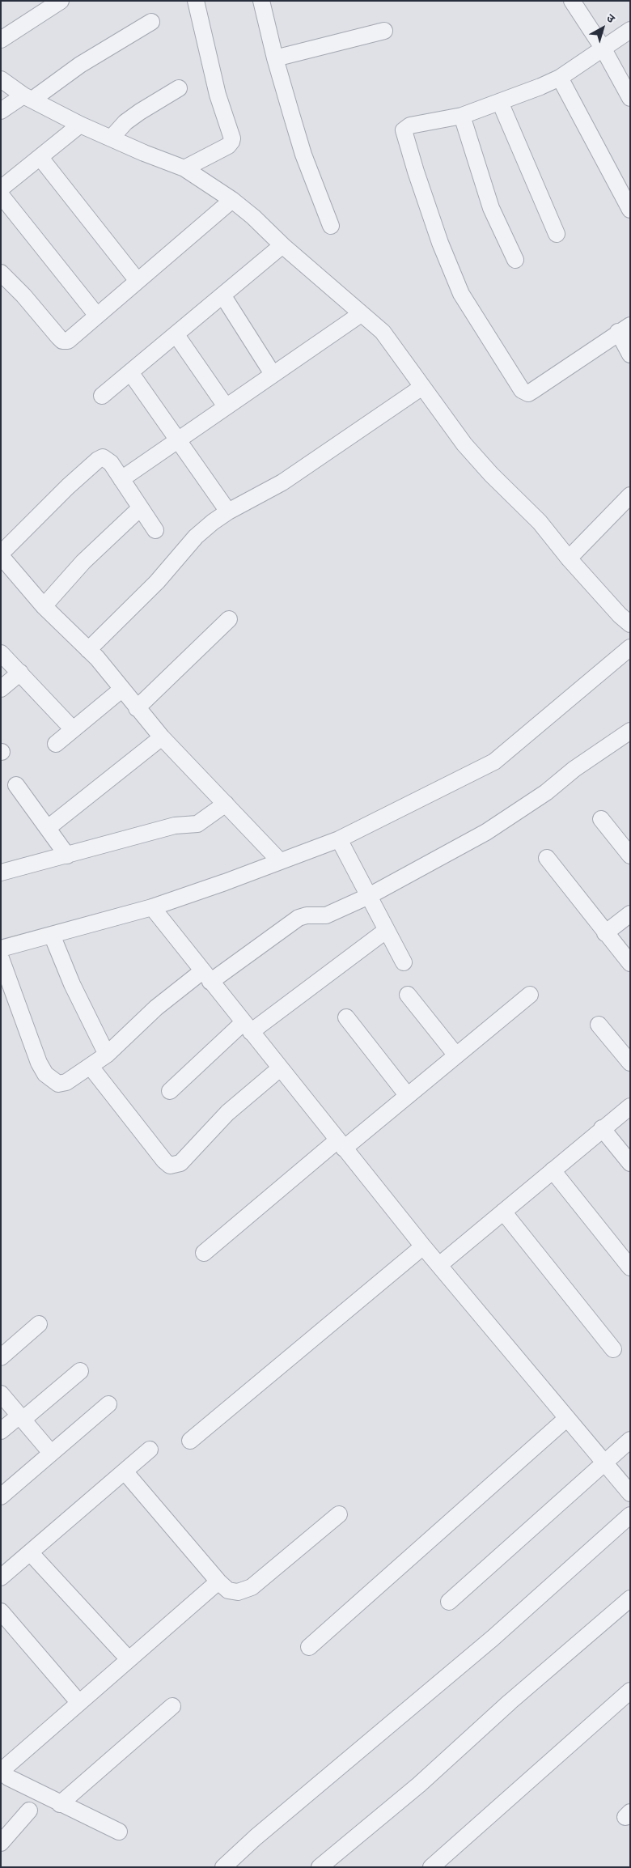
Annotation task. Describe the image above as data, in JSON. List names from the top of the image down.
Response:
{
  "north": "top right"
}
